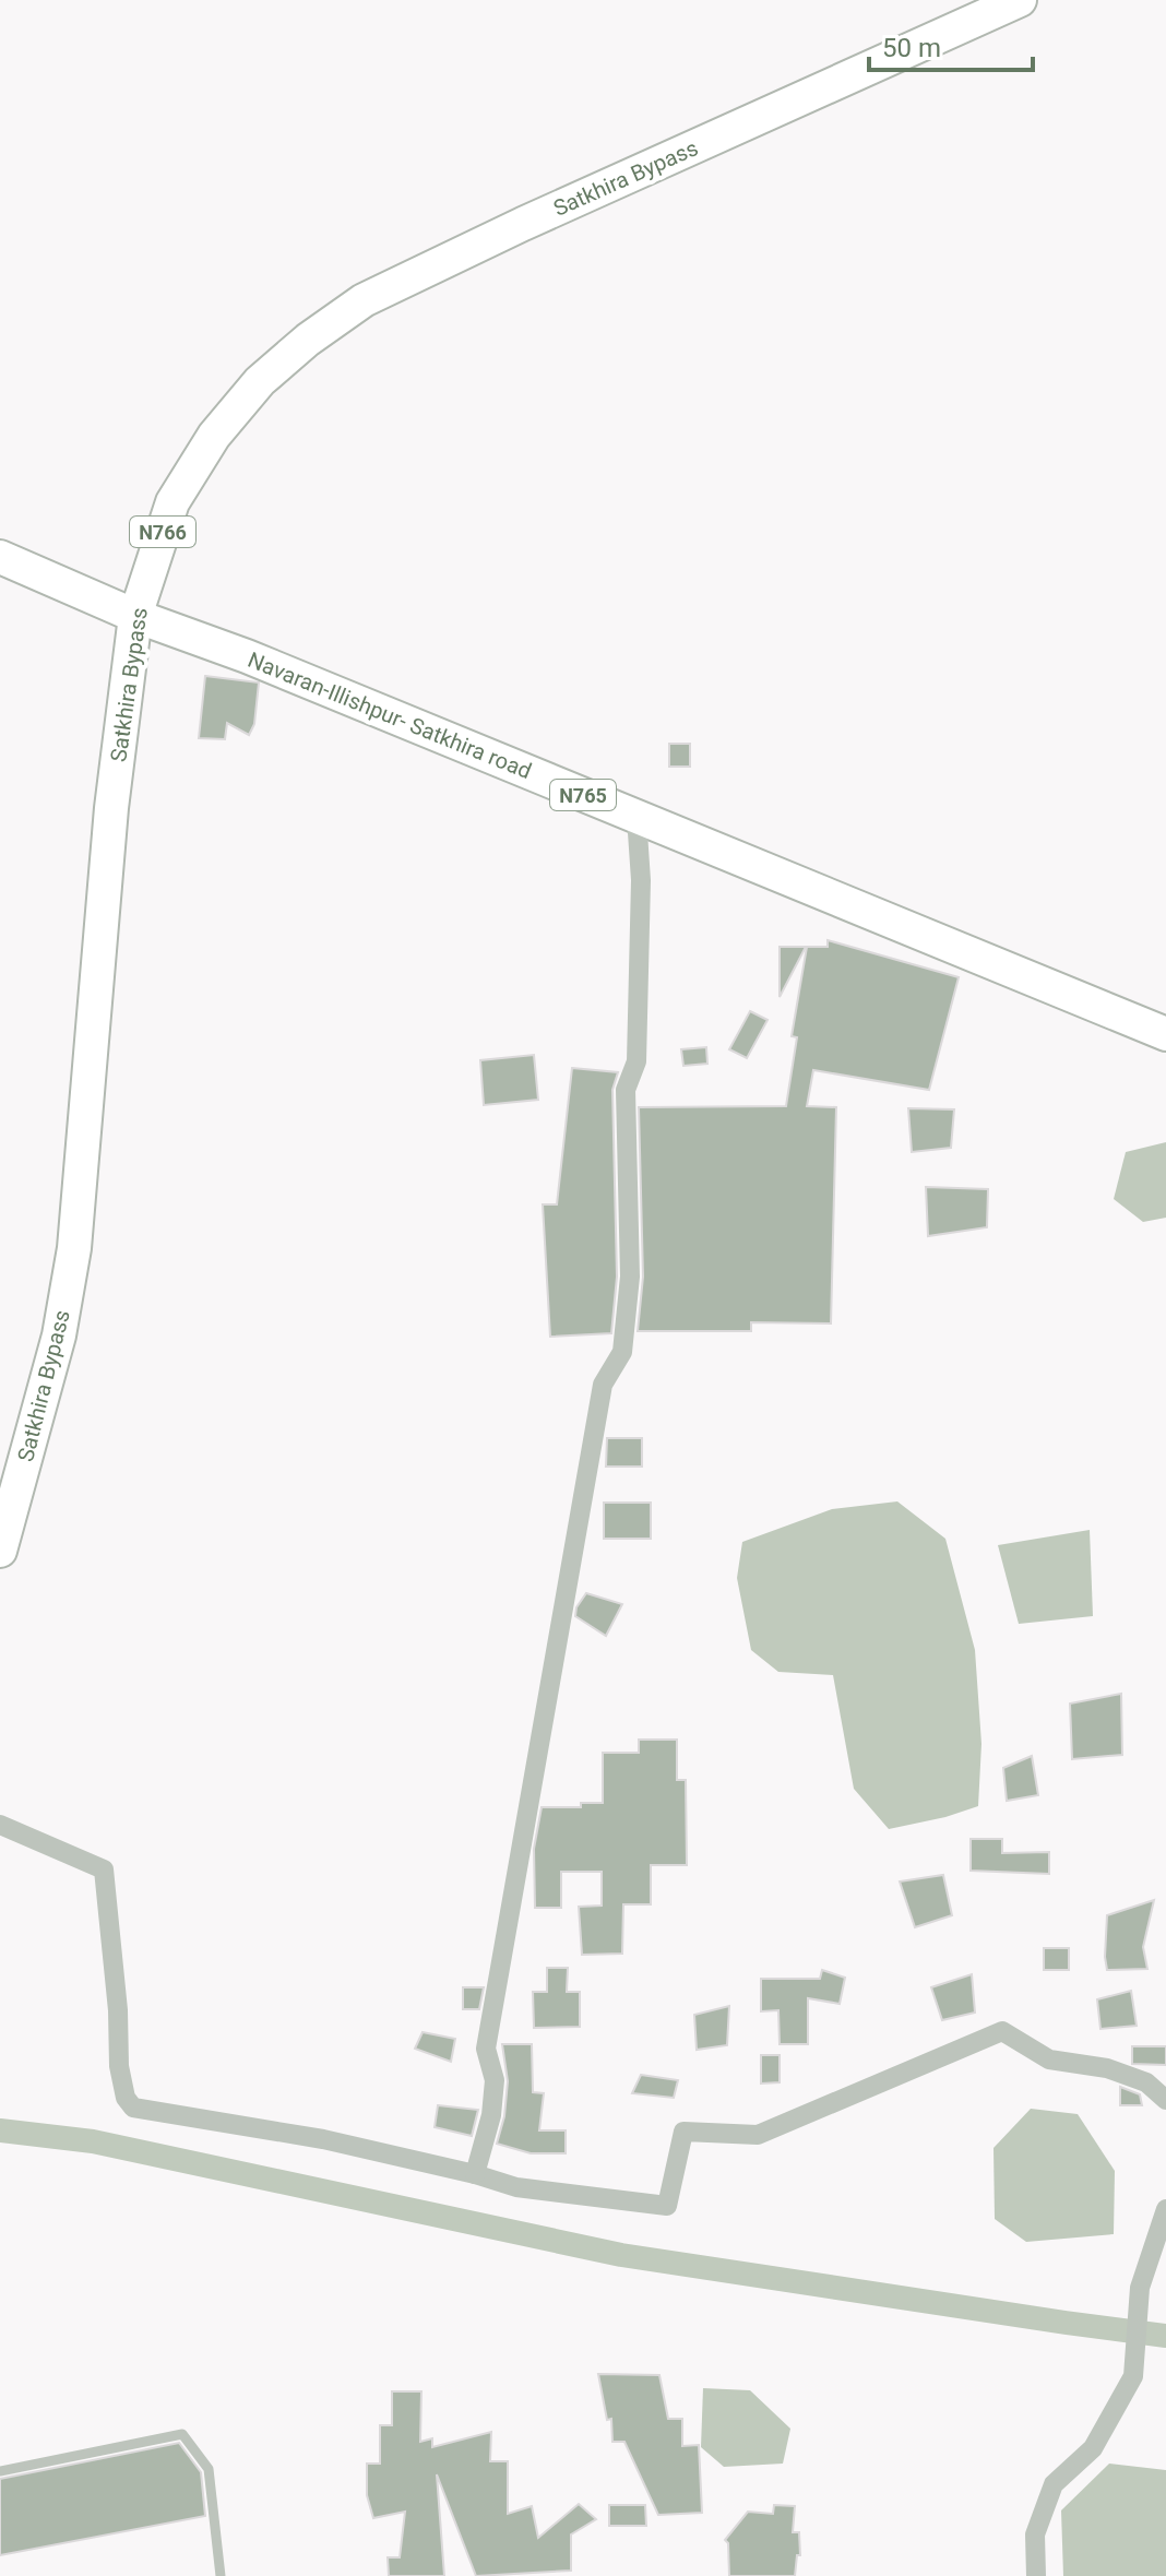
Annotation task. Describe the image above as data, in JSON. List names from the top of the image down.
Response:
{
  "streets": {
    "highway": [
      "Satkhira Bypass",
      "N766",
      "Navaran-Illishpur- Satkhira road",
      "N765"
    ]
  },
  "crossings": [
    ["Satkhira Bypass", "Navaran-Illishpur- Satkhira road"]
  ],
  "scale_bar": "50 m"
}
